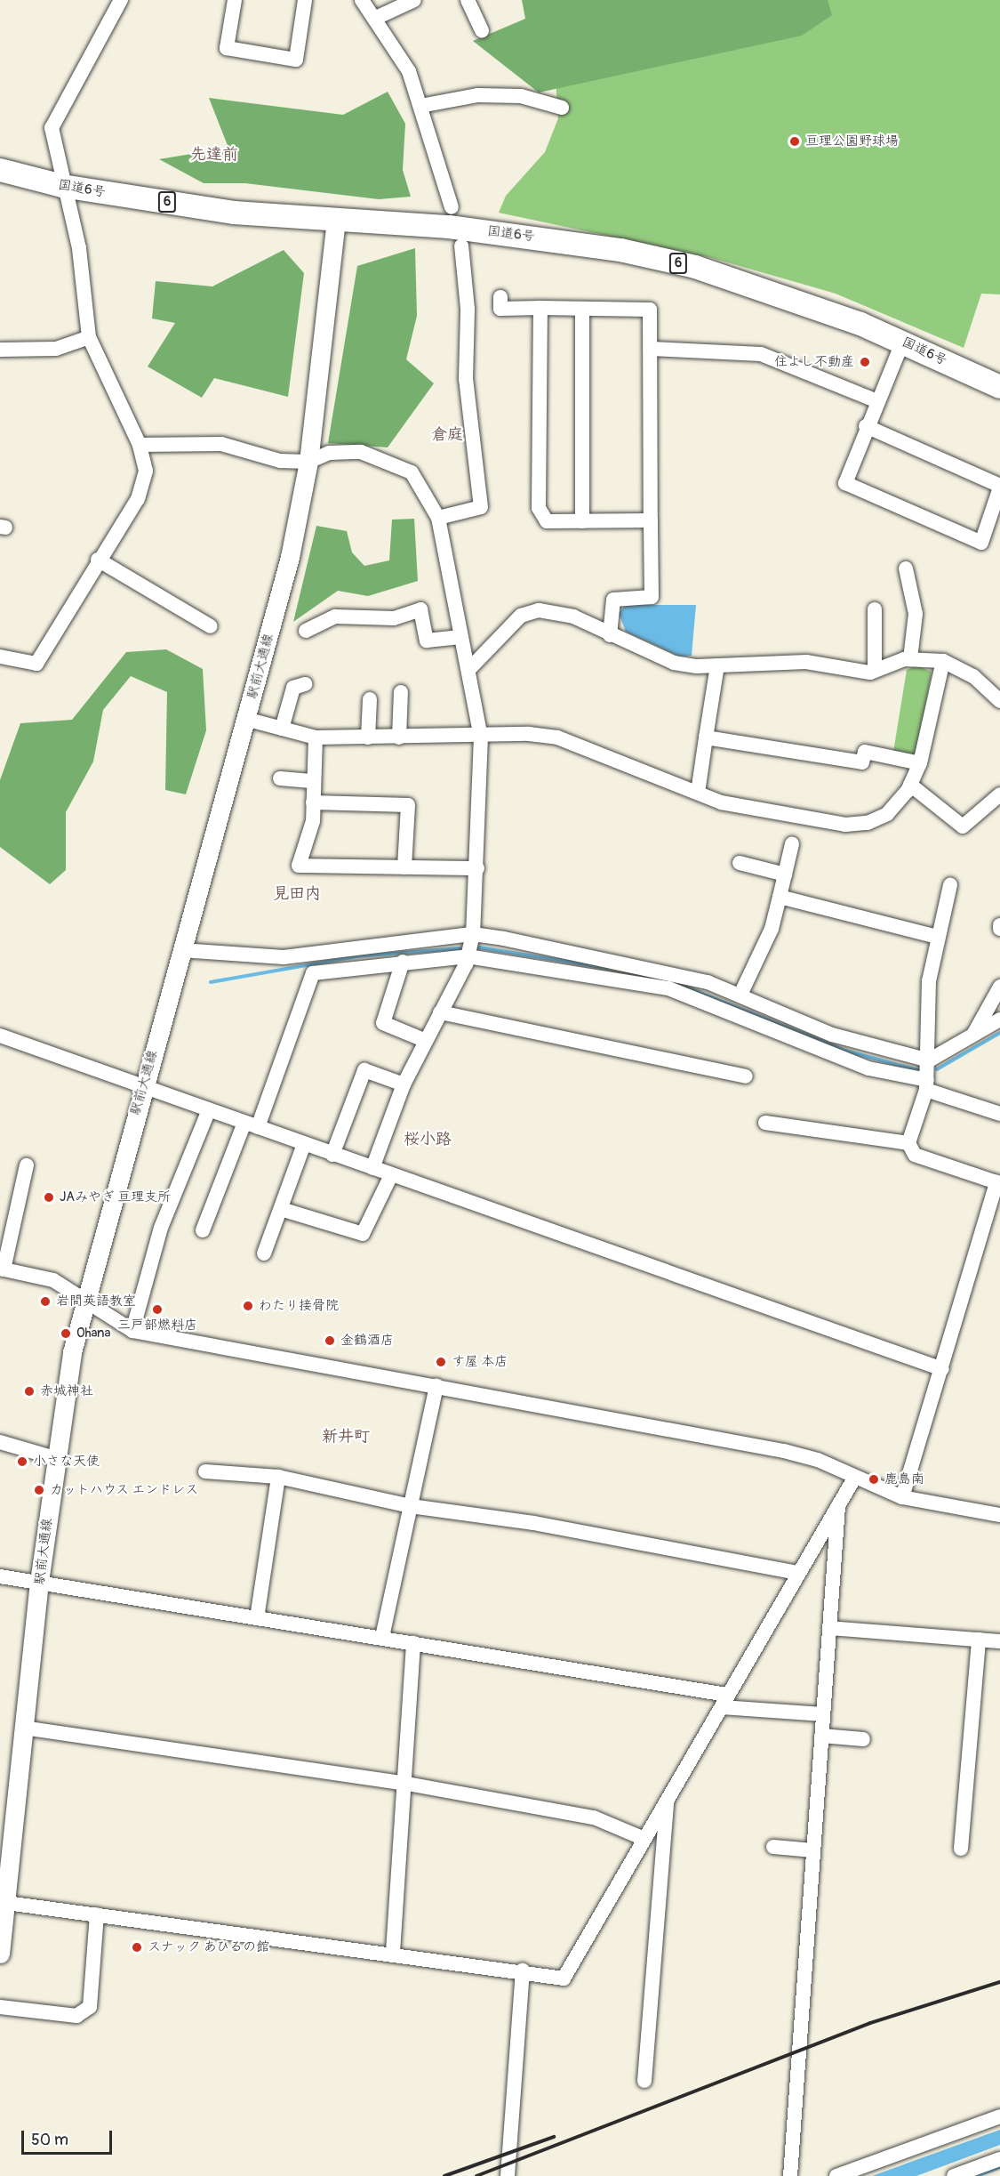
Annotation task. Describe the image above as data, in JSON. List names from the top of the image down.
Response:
{
  "streets": {
    "highway": ["国道6号", "6"],
    "main road": ["駅前大通線"]
  },
  "crossings": [
    ["国道6号", "駅前大通線"]
  ],
  "districts": [
    "先達前",
    "倉庭",
    "見田内",
    "桜小路",
    "新井町"
  ],
  "places": [
    "亘理公園野球場",
    "住よし不動産",
    "JAみやぎ 亘理支所",
    "岩間英語教室",
    "わたり接骨院",
    "三戸部燃料店",
    "Ohana",
    "金鶴酒店",
    "す屋 本店",
    "赤城神社",
    "小さな天使",
    "鹿島南",
    "カットハウス エンドレス",
    "スナック あひるの館"
  ],
  "scale_bar": "50 m"
}
